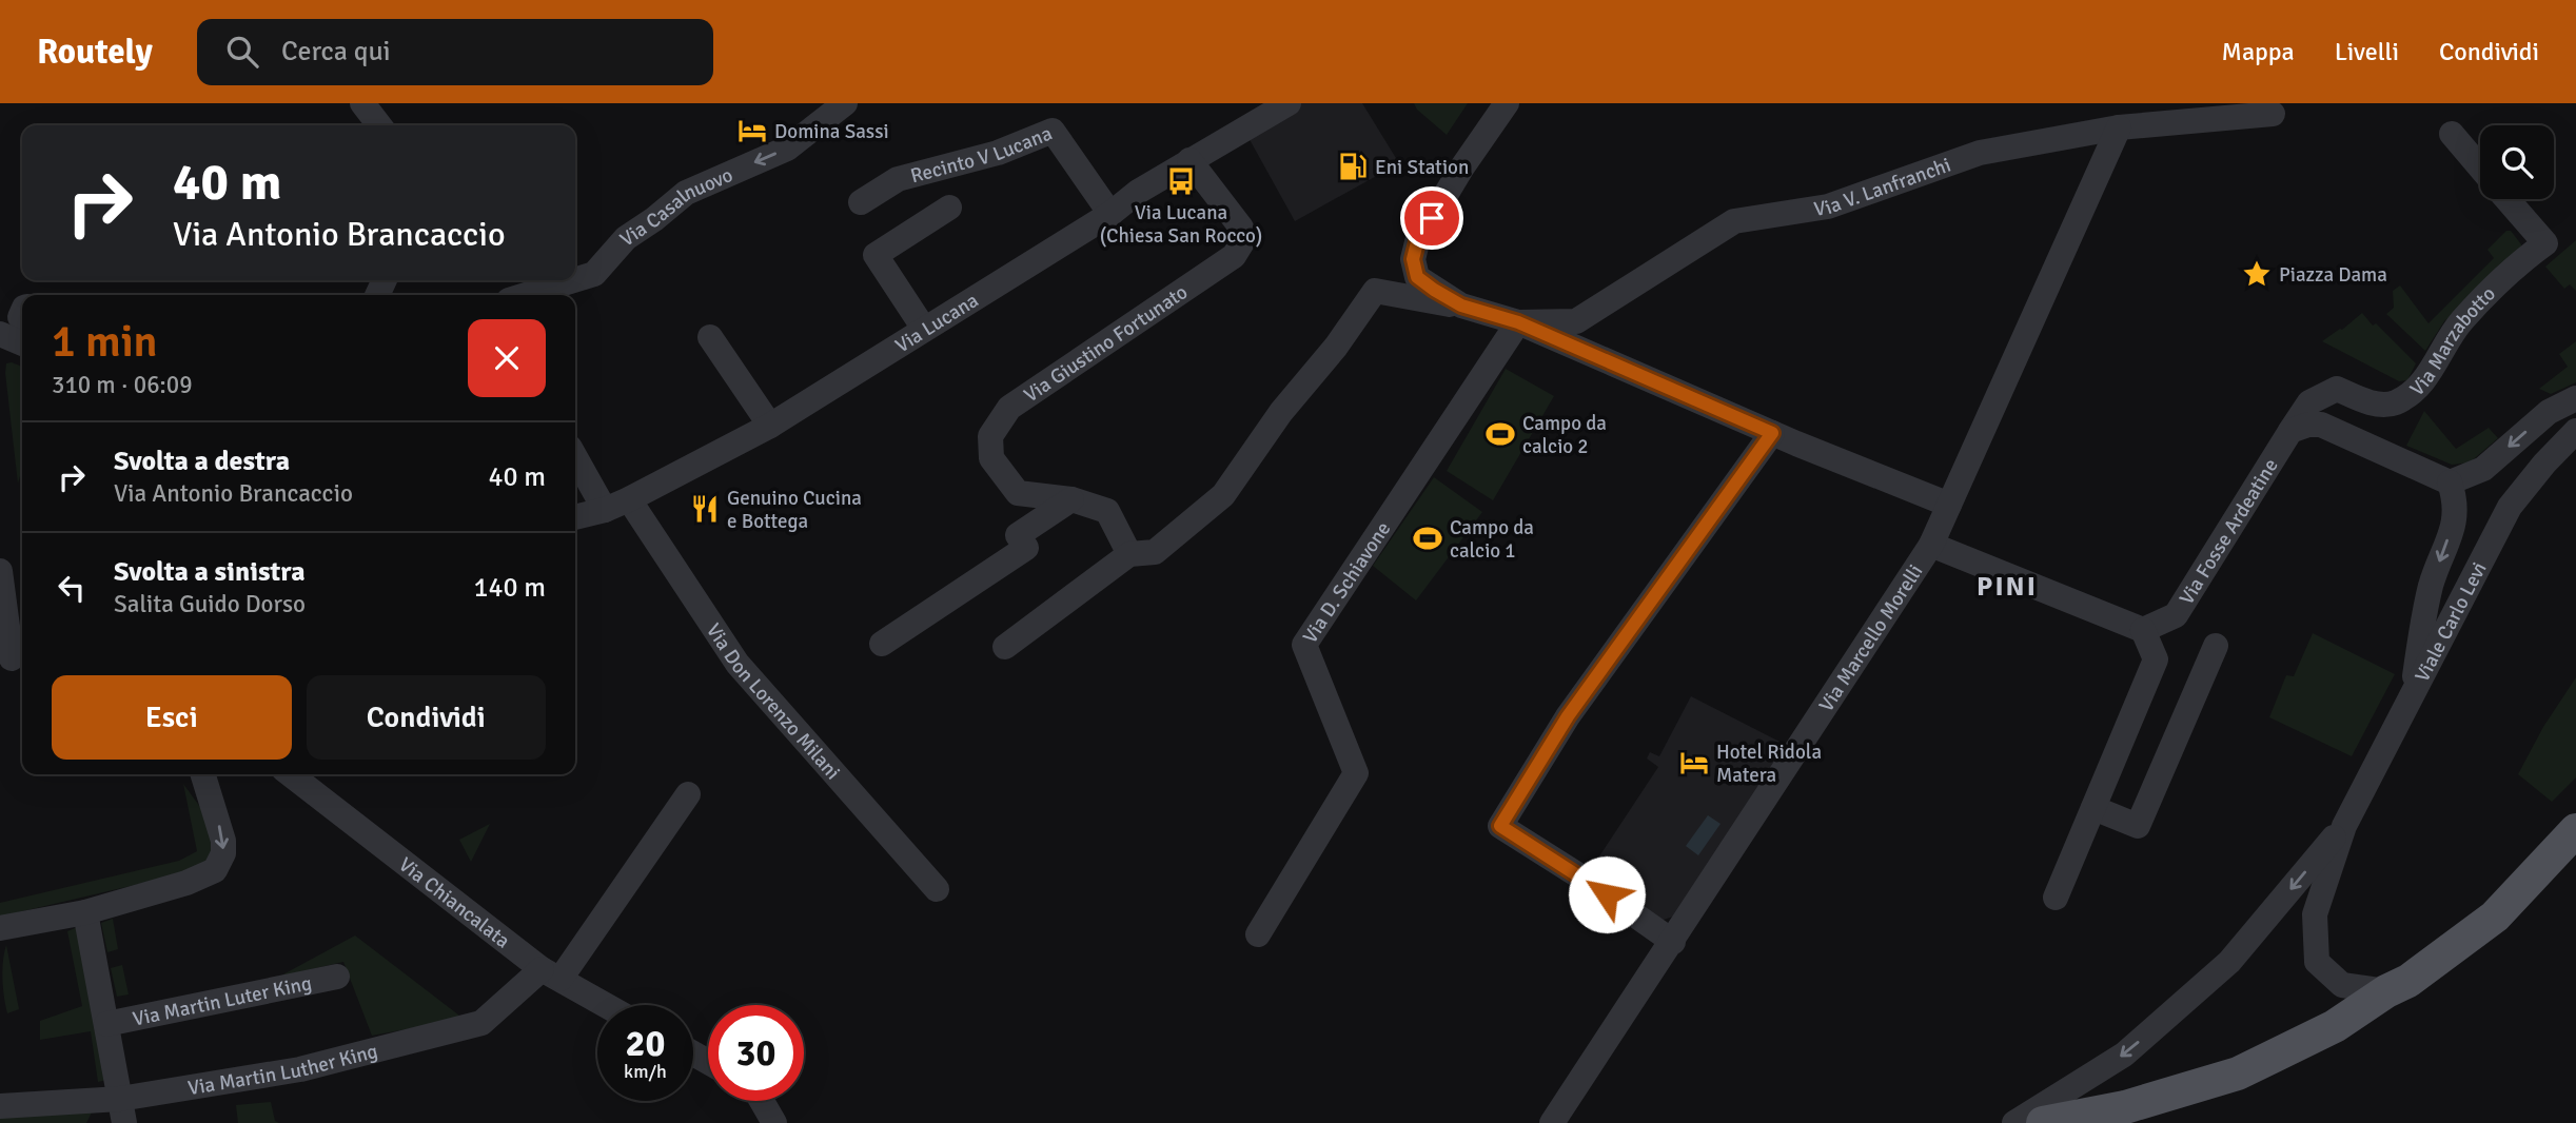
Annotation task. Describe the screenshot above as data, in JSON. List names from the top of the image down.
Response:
{
  "streets": {
    "street": [
      "Recinto V Lucana",
      "Via V. Lanfranchi",
      "Via Casalnuovo",
      "Via Lucana",
      "Via Marzabotto",
      "Via Giustino Fortunato",
      "Via Fosse Ardeatine",
      "Via D. Schiavone",
      "Viale Carlo Levi",
      "Via Marcello Morelli",
      "Via Don Lorenzo Milani",
      "Via Chiancalata",
      "Via Martin Luter King",
      "Via Martin Luther King"
    ]
  },
  "crossings": [
    ["Recinto V Lucana", "Via Lucana"],
    ["Via V. Lanfranchi", "Via D. Schiavone"],
    ["Via V. Lanfranchi", "Via Marcello Morelli"],
    ["Via Lucana", "Via Giustino Fortunato"],
    ["Via Lucana", "Via Don Lorenzo Milani"],
    ["Via Marzabotto", "Via Fosse Ardeatine"],
    ["Via Chiancalata", "Via Martin Luther King"]
  ],
  "one_way": ["Via Casalnuovo", "Viale Carlo Levi"],
  "districts": ["PINI"],
  "places": {
    "hotel": ["Domina Sassi", "Hotel Ridola Matera"],
    "fuel station": ["Eni Station"],
    "bus stop": ["Via Lucana (Chiesa San Rocco)"],
    "place": ["Piazza Dama"],
    "sports": ["Campo da calcio 2", "Campo da calcio 1"],
    "restaurant": ["Genuino Cucina e Bottega"]
  },
  "page": {
    "header": "Routely",
    "search": "Cerca qui",
    "nav": ["Mappa", "Livelli", "Condividi"],
    "turn": ["40 m", "Via Antonio Brancaccio"],
    "heading": ["1 min", "310 m · 06:09"],
    "list": [
      {
        "name": "Svolta a destra",
        "note": "Via Antonio Brancaccio",
        "value": "40 m"
      },
      {
        "name": "Svolta a sinistra",
        "note": "Salita Guido Dorso",
        "value": "140 m"
      }
    ],
    "buttons": ["Esci", "Condividi"],
    "speed": "20 km/h",
    "limit": "30"
  }
}
